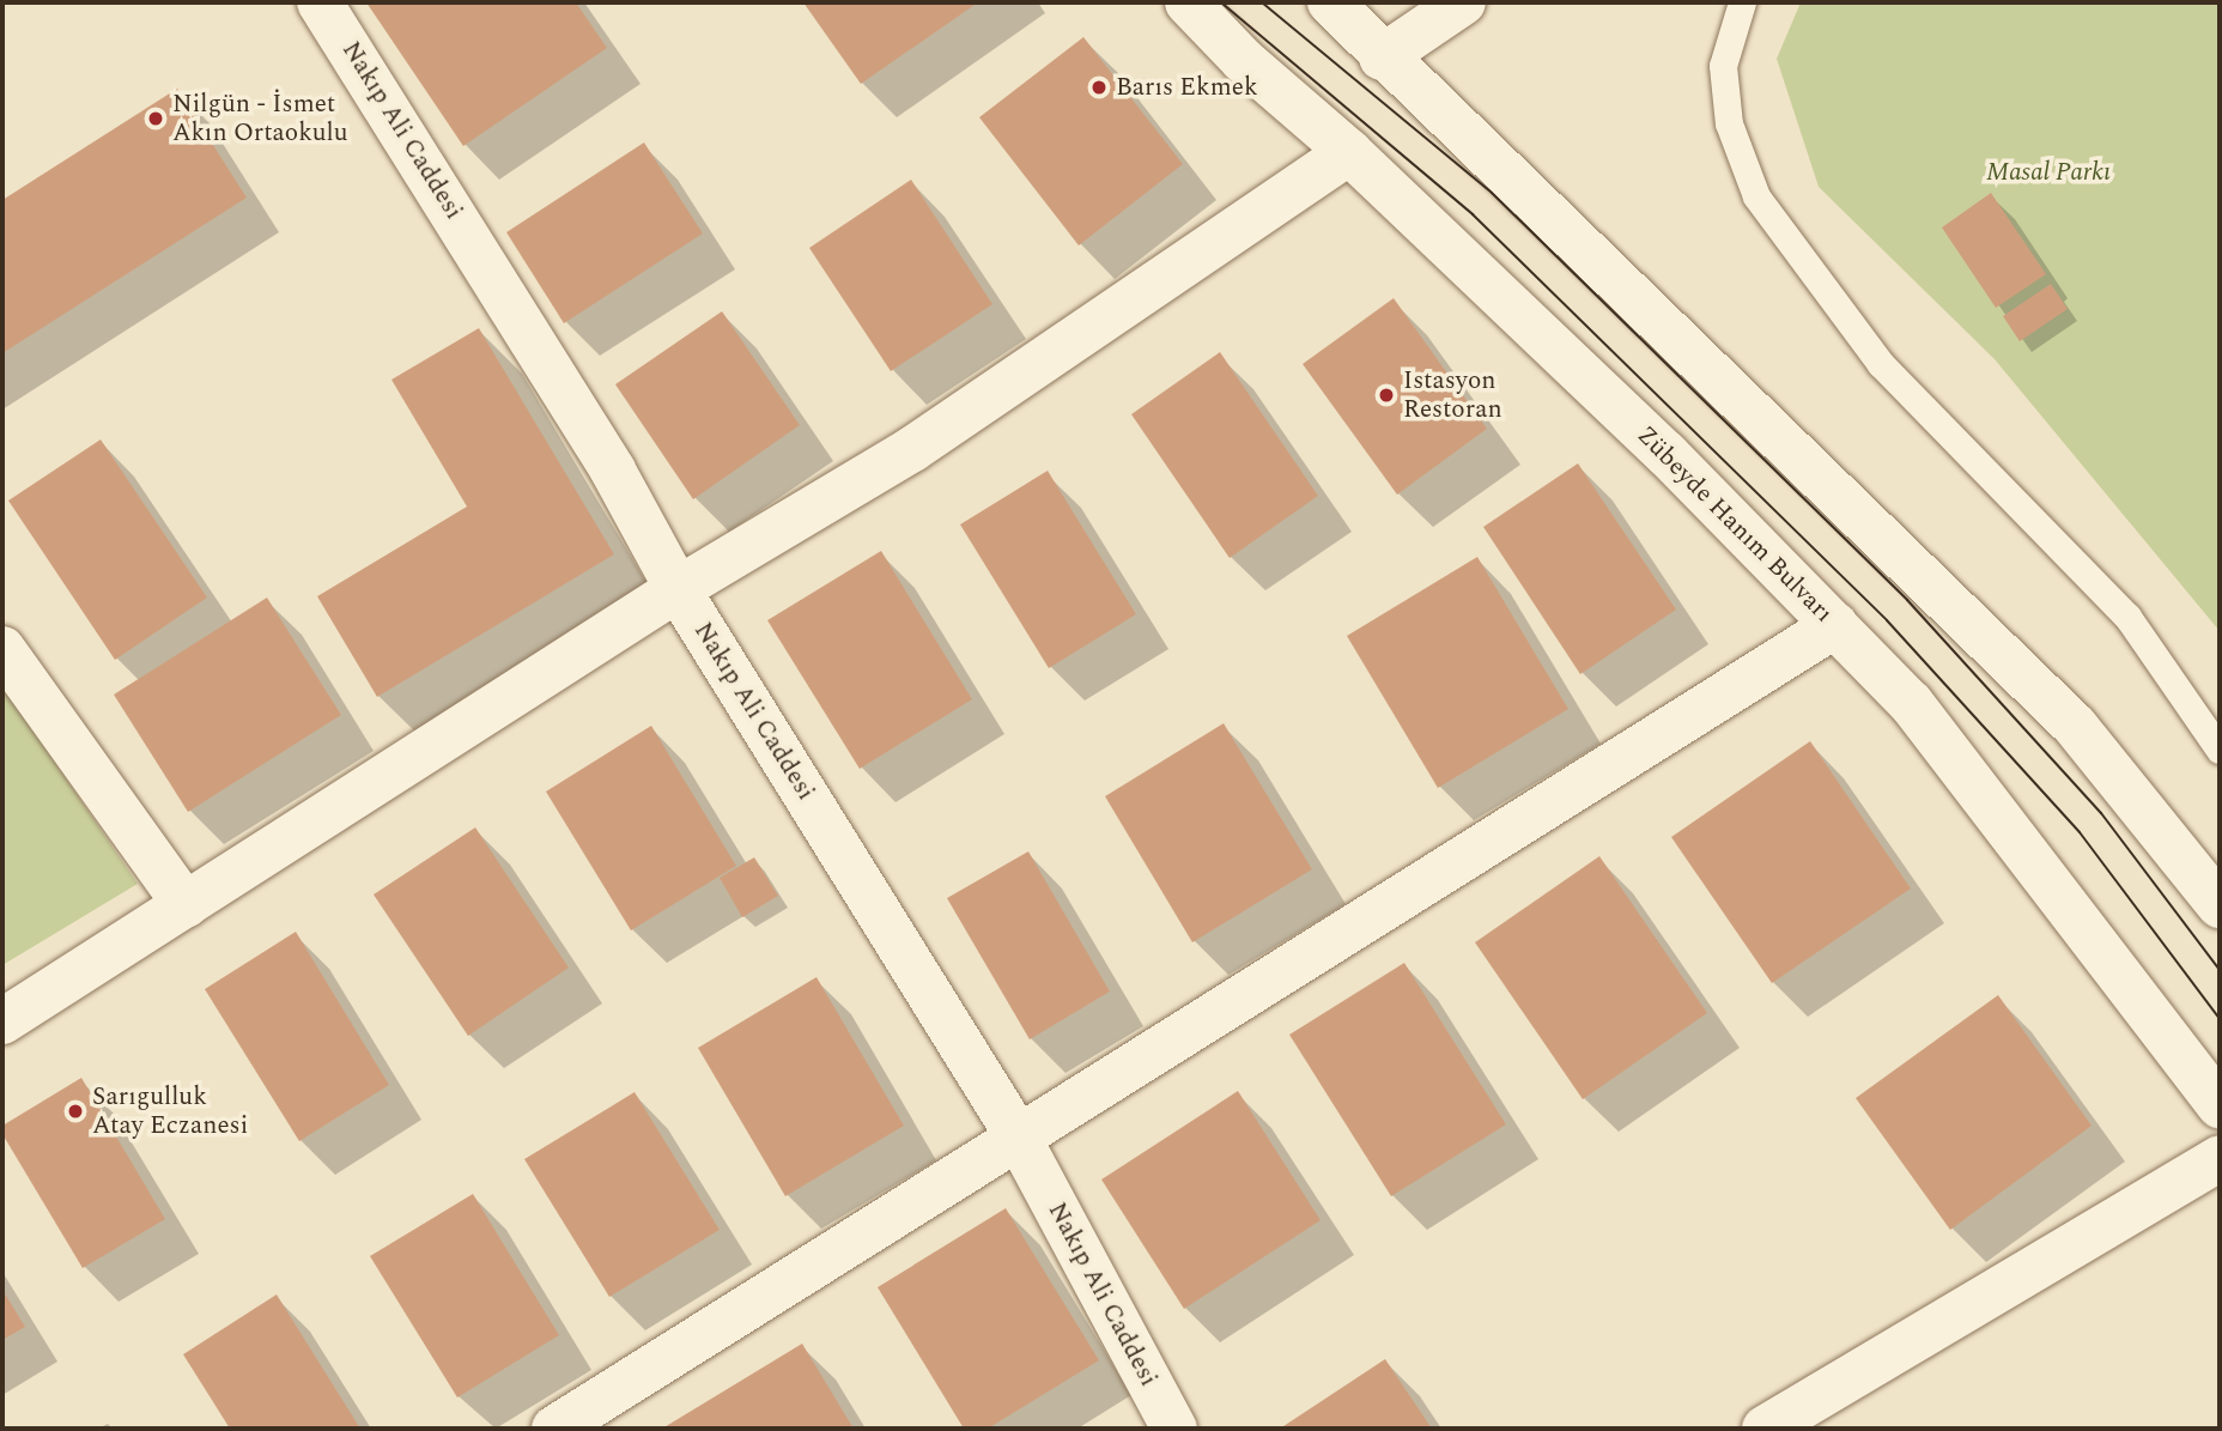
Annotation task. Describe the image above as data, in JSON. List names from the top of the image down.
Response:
{
  "streets": {
    "street": ["Nakıp Ali Caddesi", "Zübeyde Hanım Bulvarı"]
  },
  "parks": ["Masal Parkı"],
  "places": [
    "Barıs Ekmek",
    "Nilgün - İsmet Akın Ortaokulu",
    "Istasyon Restoran",
    "Sarıgulluk Atay Eczanesi"
  ]
}
